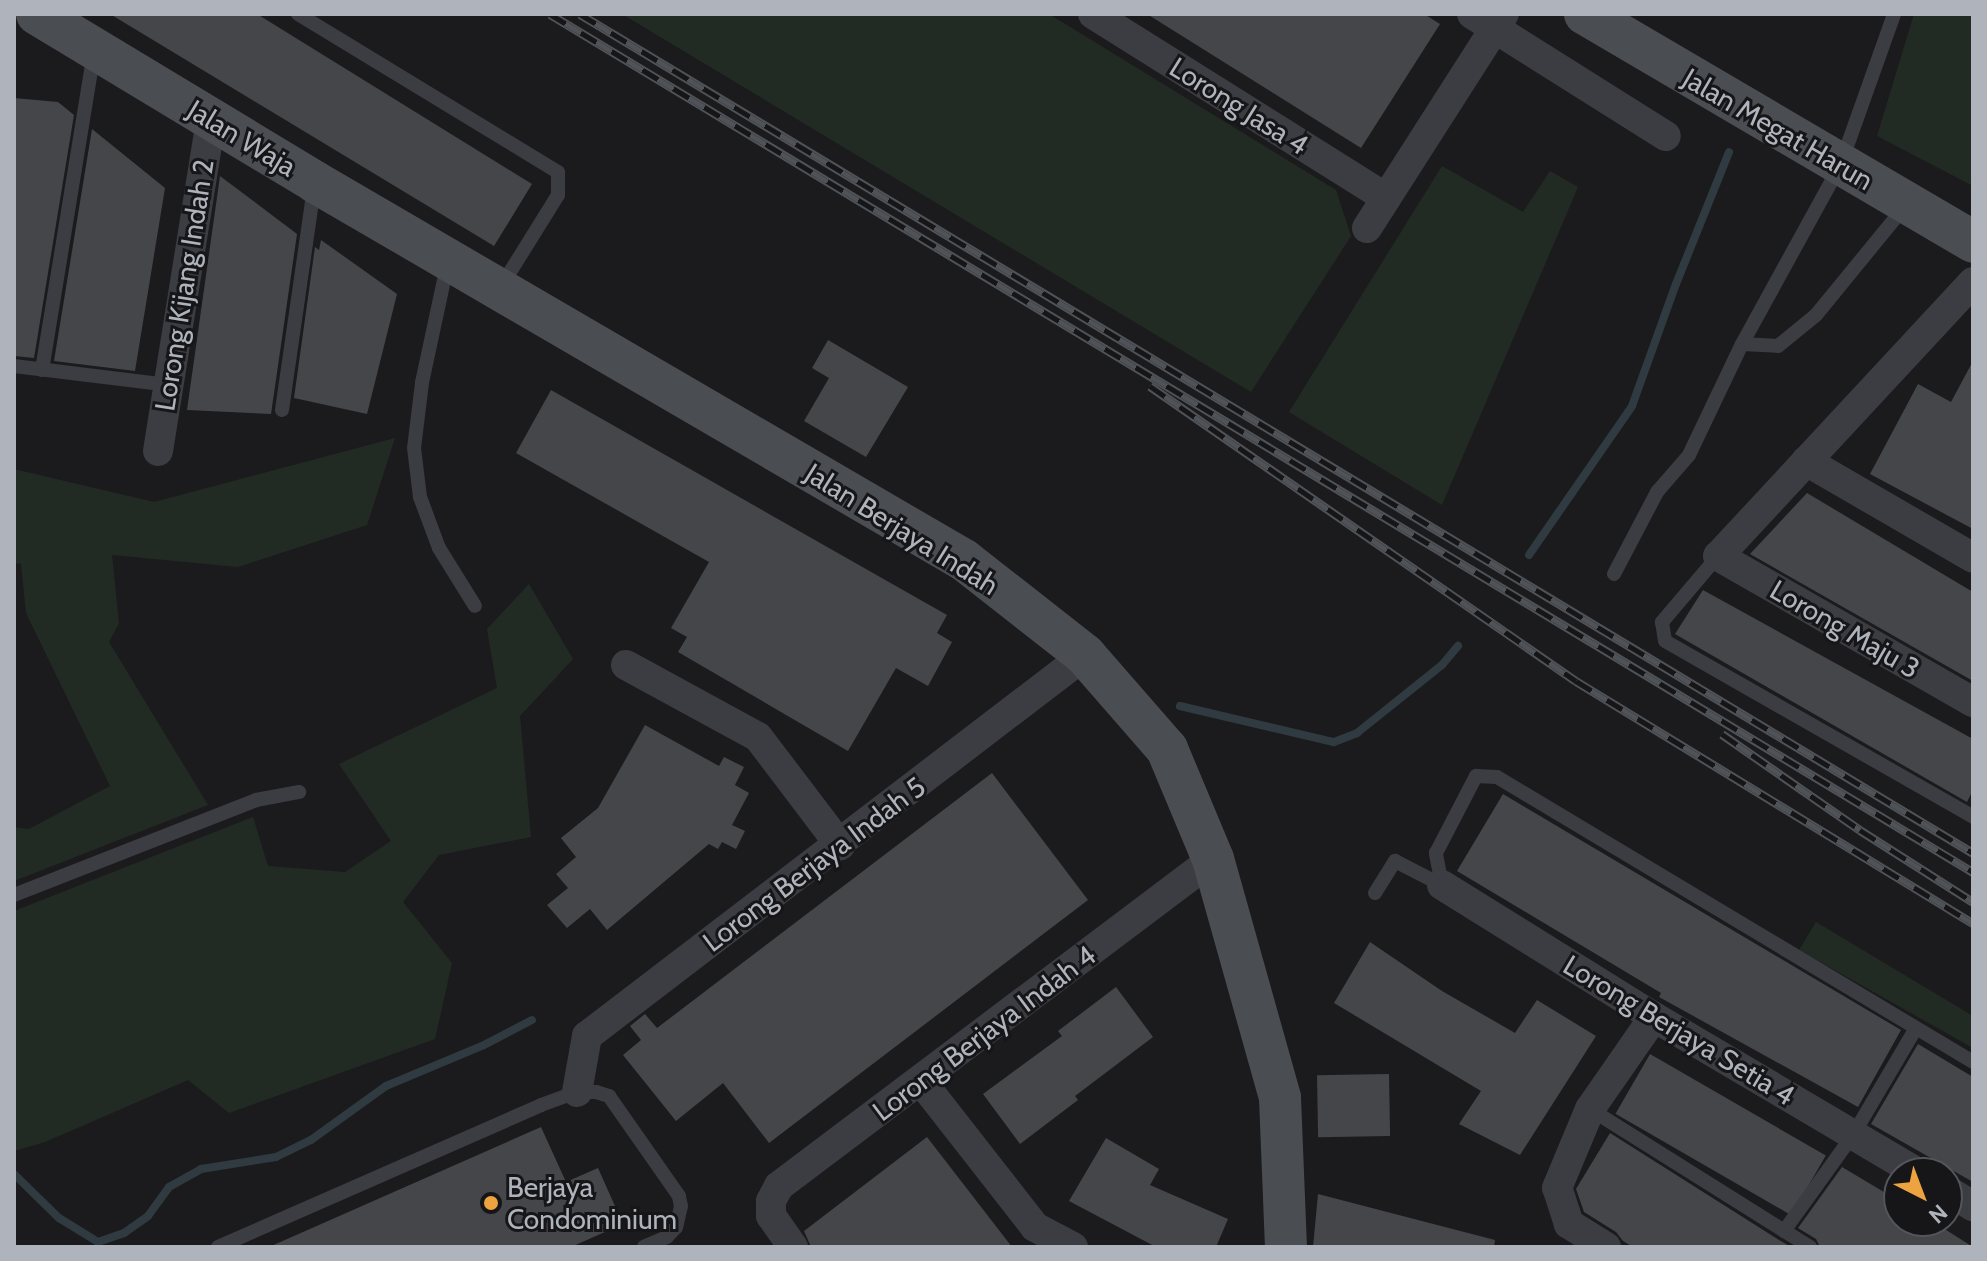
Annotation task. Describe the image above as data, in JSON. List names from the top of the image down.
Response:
{
  "streets": {
    "street": [
      "Lorong Jasa 4",
      "Jalan Megat Harun",
      "Jalan Waja",
      "Lorong Kijang Indah 2",
      "Jalan Berjaya Indah",
      "Lorong Maju 3",
      "Lorong Berjaya Indah 5",
      "Lorong Berjaya Setia 4",
      "Lorong Berjaya Indah 4"
    ]
  },
  "crossings": [
    ["Jalan Waja", "Lorong Kijang Indah 2"],
    ["Jalan Waja", "Jalan Berjaya Indah"],
    ["Jalan Berjaya Indah", "Lorong Berjaya Indah 5"],
    ["Jalan Berjaya Indah", "Lorong Berjaya Indah 4"]
  ],
  "places": ["Berjaya Condominium"],
  "north": "bottom right"
}
